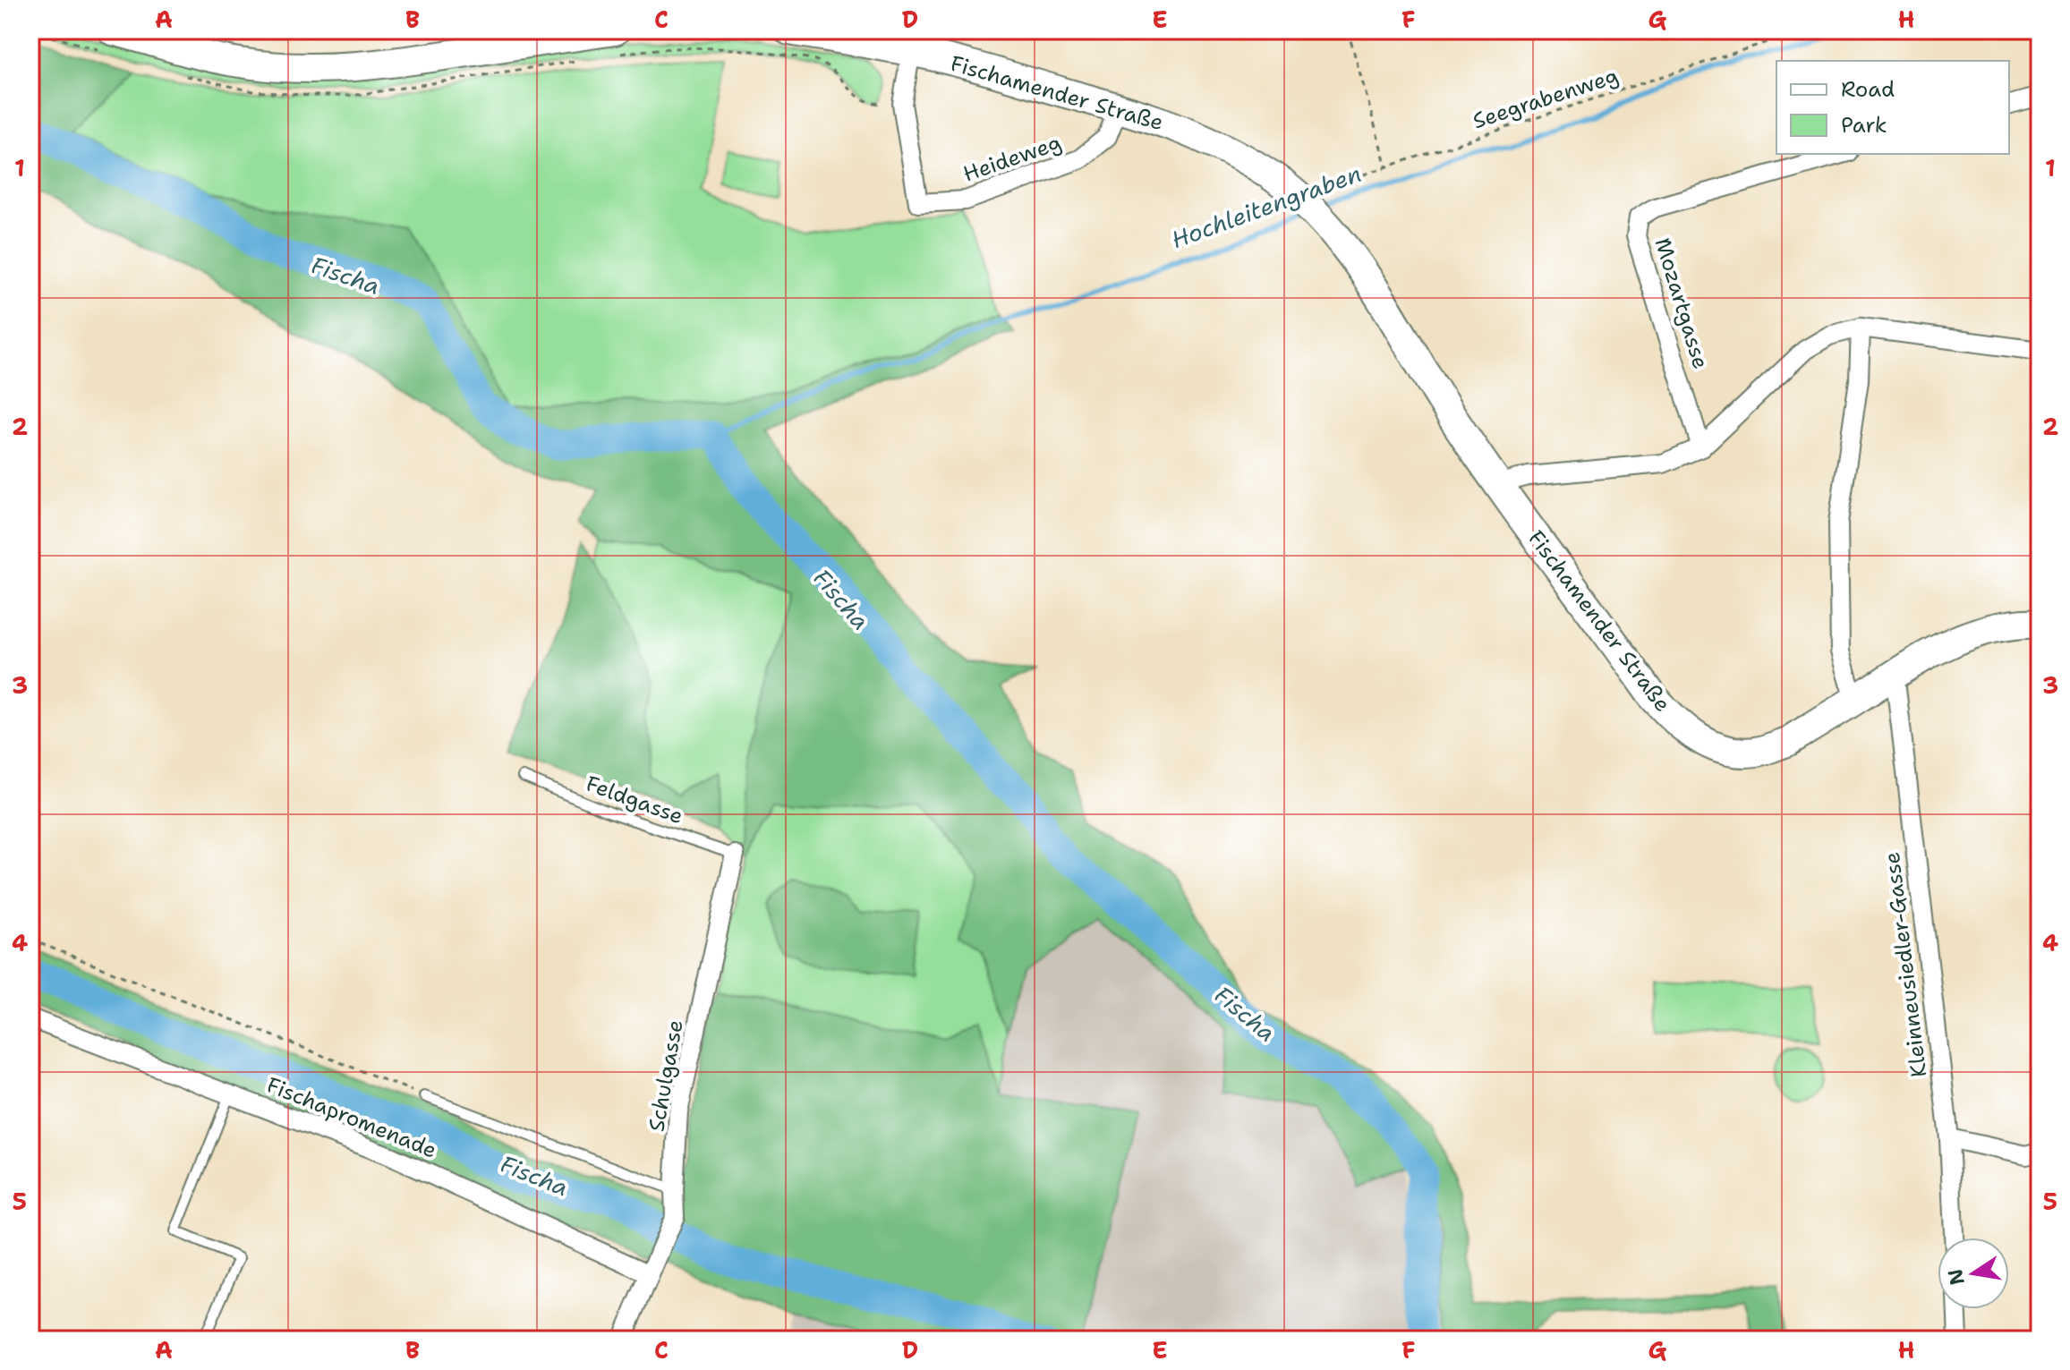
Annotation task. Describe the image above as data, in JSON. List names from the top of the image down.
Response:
{
  "streets": {
    "main road": ["Fischamender Straße"],
    "street": [
      "Heideweg",
      "Mozartgasse",
      "Kleinneusiedler-Gasse",
      "Schulgasse",
      "Fischapromenade"
    ],
    "lane": ["Feldgasse"],
    "path": ["Seegrabenweg"]
  },
  "crossings": [
    ["Fischamender Straße", "Seegrabenweg"],
    ["Fischamender Straße", "Heideweg"],
    ["Fischamender Straße", "Kleinneusiedler-Gasse"],
    ["Feldgasse", "Schulgasse"],
    ["Schulgasse", "Fischapromenade"]
  ],
  "water": ["Hochleitengraben", "Fischa"],
  "legend": ["Road", "Park"],
  "north": "left",
  "grid": {
    "columns": [
      "A",
      "B",
      "C",
      "D",
      "E",
      "F",
      "G",
      "H"
    ],
    "rows": [
      "1",
      "2",
      "3",
      "4",
      "5"
    ]
  }
}
